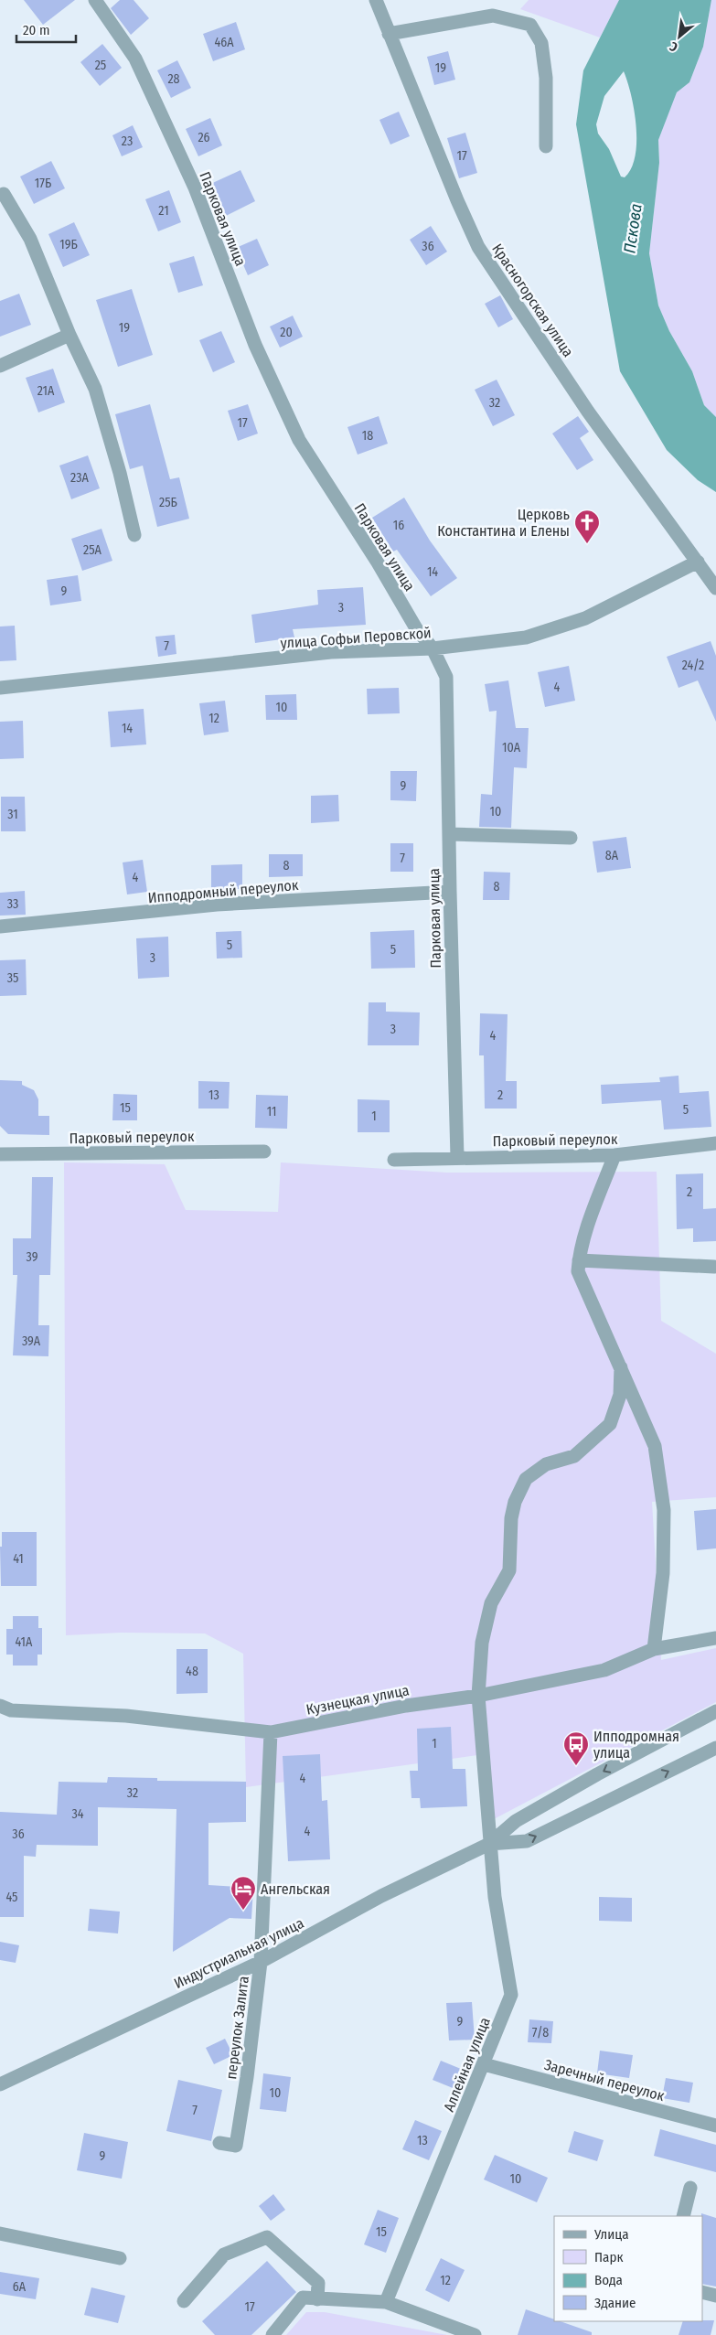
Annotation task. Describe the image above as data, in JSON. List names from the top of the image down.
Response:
{
  "streets": {
    "street": [
      "Парковая улица",
      "Красногорская улица",
      "улица Софьи Перовской",
      "Ипподромный переулок",
      "Парковый переулок",
      "Кузнецкая улица",
      "Индустриальная улица",
      "переулок Залита",
      "Аллейная улица",
      "Заречный переулок"
    ]
  },
  "crossings": [
    ["Парковая улица", "улица Софьи Перовской"],
    ["Парковая улица", "Ипподромный переулок"],
    ["Парковая улица", "Парковый переулок"],
    ["Красногорская улица", "улица Софьи Перовской"],
    ["Кузнецкая улица", "переулок Залита"],
    ["Кузнецкая улица", "Аллейная улица"],
    ["Индустриальная улица", "переулок Залита"],
    ["Индустриальная улица", "Аллейная улица"],
    ["Аллейная улица", "Заречный переулок"]
  ],
  "water": ["Пскова"],
  "places": {
    "church": ["Церковь Константина и Елены"],
    "bus stop": ["Ипподромная улица"],
    "hotel": ["Ангельская"]
  },
  "house_numbers": [
    "46А",
    "25",
    "19",
    "28",
    "26",
    "23",
    "17",
    "17Б",
    "21",
    "19Б",
    "36",
    "19",
    "20",
    "21А",
    "32",
    "17",
    "18",
    "23А",
    "25Б",
    "16",
    "25А",
    "14",
    "9",
    "3",
    "7",
    "24/2",
    "4",
    "10",
    "12",
    "14",
    "10А",
    "9",
    "10",
    "31",
    "8А",
    "7",
    "8",
    "4",
    "8",
    "33",
    "5",
    "5",
    "3",
    "35",
    "3",
    "4",
    "13",
    "2",
    "15",
    "5",
    "11",
    "1",
    "2",
    "39",
    "39А",
    "41",
    "41А",
    "48",
    "1",
    "4",
    "32",
    "34",
    "4",
    "36",
    "45",
    "9",
    "7/8",
    "10",
    "7",
    "13",
    "9",
    "10",
    "15",
    "12",
    "6А",
    "17"
  ],
  "legend": [
    "Улица",
    "Парк",
    "Вода",
    "Здание"
  ],
  "scale_bar": "20 m",
  "north": "bottom left"
}
